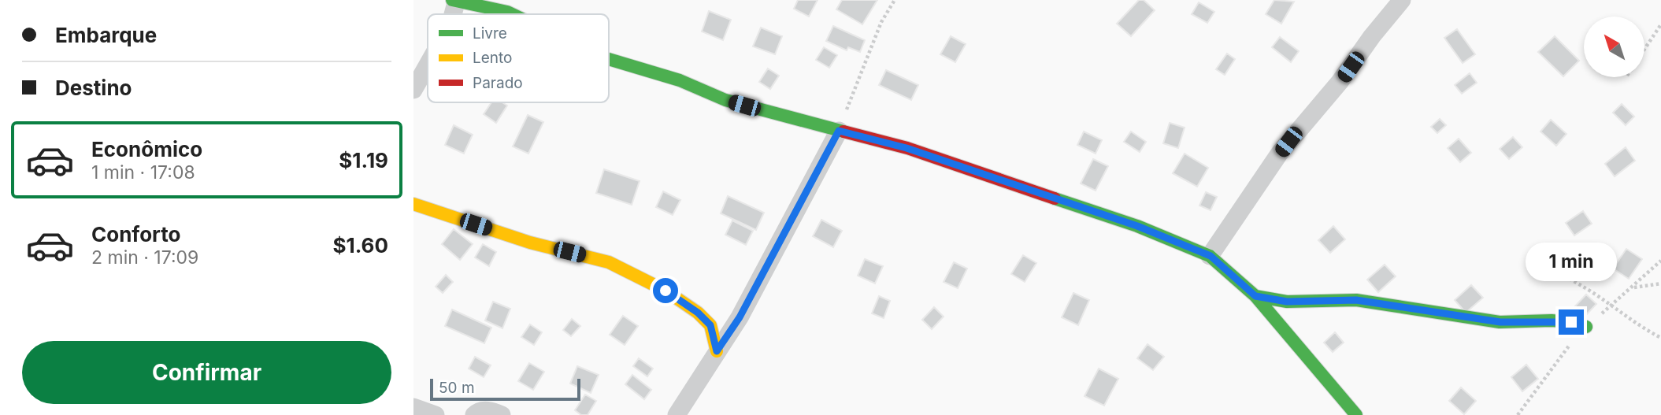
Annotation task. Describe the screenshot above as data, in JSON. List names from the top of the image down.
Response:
{
  "legend": ["Livre", "Lento", "Parado"],
  "scale_bar": "50 m",
  "north": "top left",
  "page": {
    "banner": ["Embarque", "Destino"],
    "list": [
      {
        "name": "Econômico",
        "note": "1 min · 17:08",
        "value": "$1.19"
      },
      {
        "name": "Conforto",
        "note": "2 min · 17:09",
        "value": "$1.60"
      }
    ],
    "bubble": "1 min",
    "buttons": "Confirmar",
    "scale": "50 m"
  }
}
